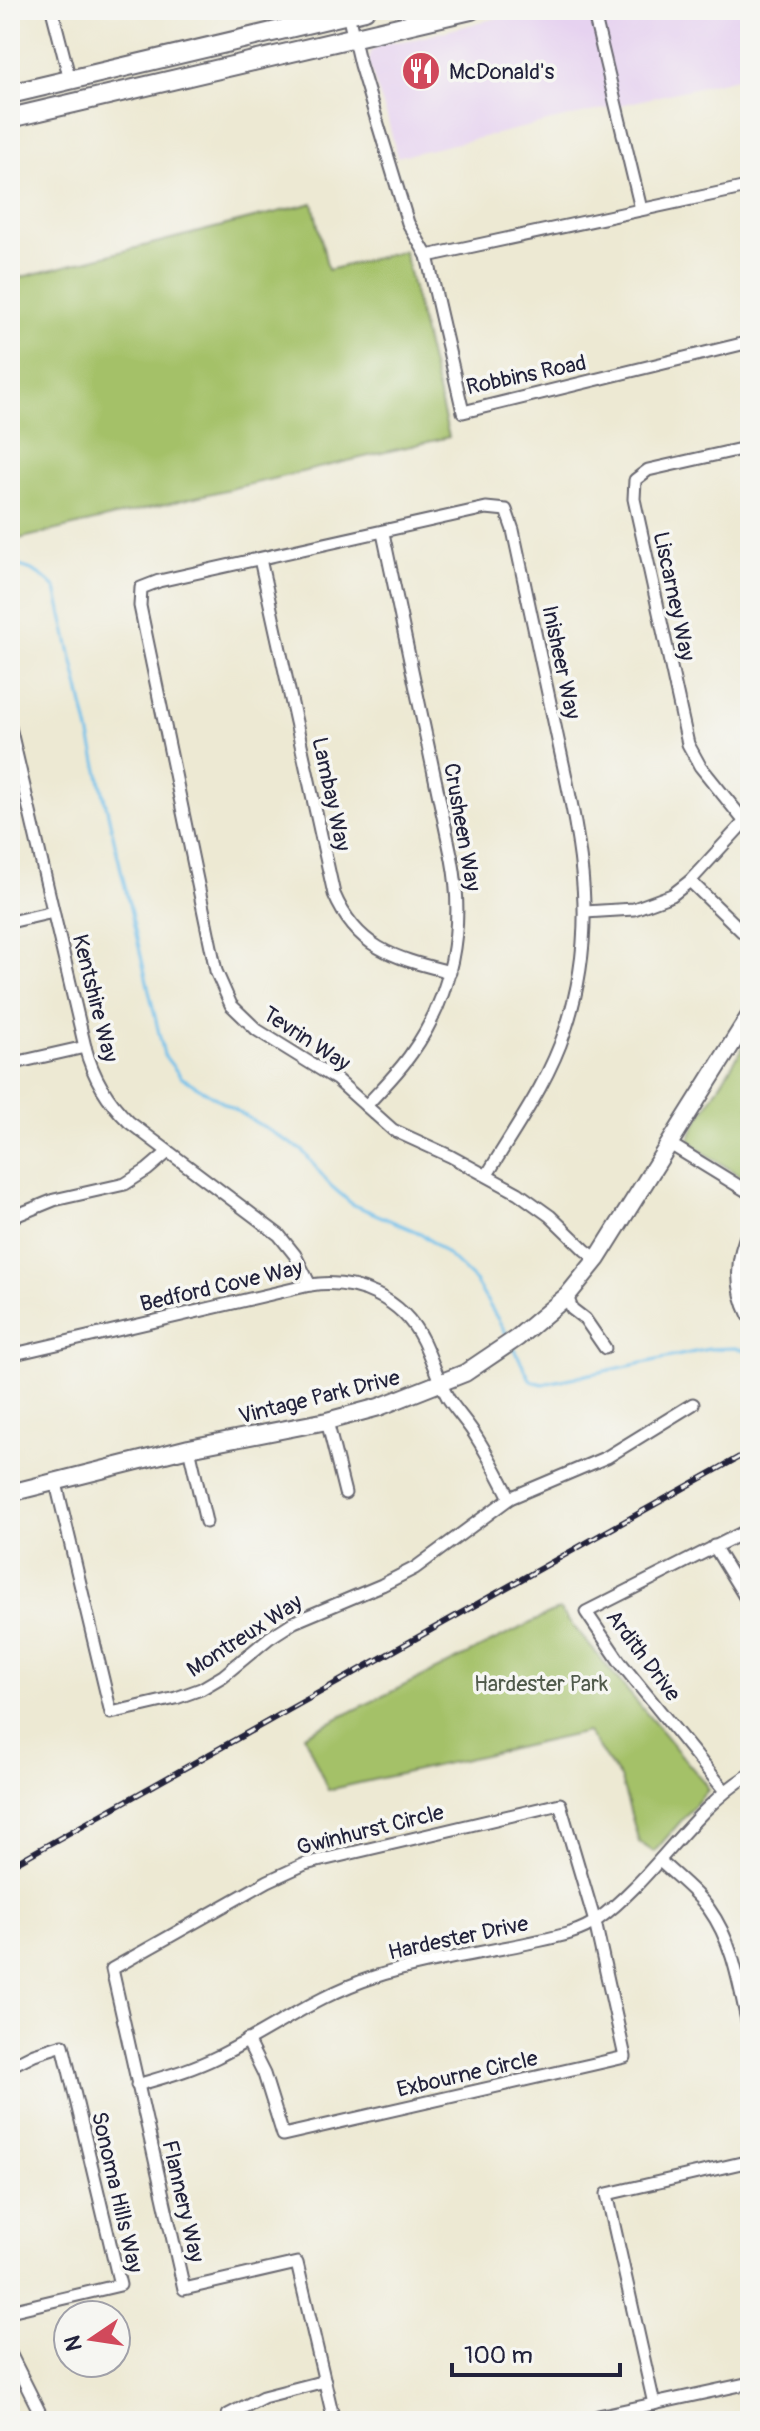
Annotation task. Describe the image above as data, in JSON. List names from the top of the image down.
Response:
{
  "streets": {
    "street": [
      "Robbins Road",
      "Liscarney Way",
      "Inisheer Way",
      "Lambay Way",
      "Crusheen Way",
      "Kentshire Way",
      "Tevrin Way",
      "Bedford Cove Way",
      "Vintage Park Drive",
      "Montreux Way",
      "Ardith Drive",
      "Gwinhurst Circle",
      "Hardester Drive",
      "Exbourne Circle",
      "Sonoma Hills Way",
      "Flannery Way"
    ]
  },
  "crossings": [
    ["Inisheer Way", "Lambay Way"],
    ["Inisheer Way", "Crusheen Way"],
    ["Inisheer Way", "Tevrin Way"],
    ["Lambay Way", "Crusheen Way"],
    ["Crusheen Way", "Tevrin Way"],
    ["Kentshire Way", "Bedford Cove Way"],
    ["Tevrin Way", "Vintage Park Drive"],
    ["Bedford Cove Way", "Vintage Park Drive"],
    ["Bedford Cove Way", "Montreux Way"],
    ["Vintage Park Drive", "Montreux Way"],
    ["Ardith Drive", "Hardester Drive"],
    ["Gwinhurst Circle", "Hardester Drive"],
    ["Gwinhurst Circle", "Exbourne Circle"],
    ["Gwinhurst Circle", "Flannery Way"],
    ["Hardester Drive", "Exbourne Circle"],
    ["Hardester Drive", "Flannery Way"]
  ],
  "parks": ["Hardester Park"],
  "places": {
    "restaurant": ["McDonald's"]
  },
  "scale_bar": "100 m",
  "north": "left"
}
